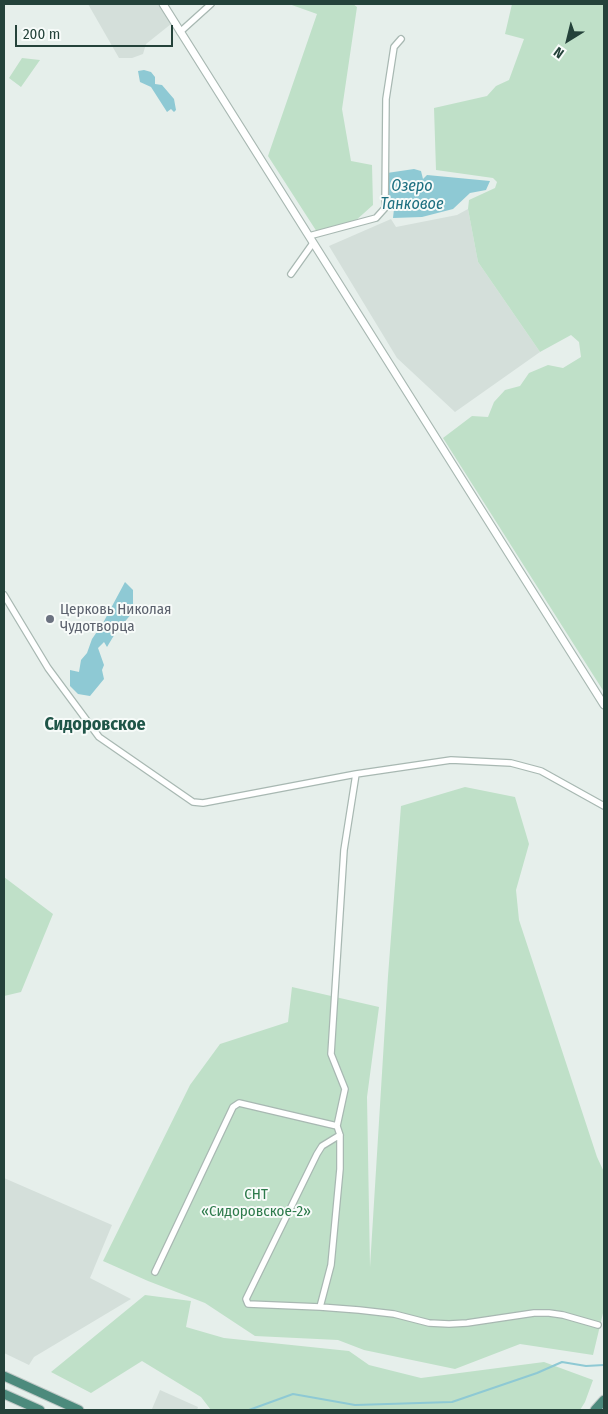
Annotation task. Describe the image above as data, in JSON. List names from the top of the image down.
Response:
{
  "districts": ["Сидоровское"],
  "water": ["Озеро Танковое"],
  "parks": ["СНТ «Сидоровское-2»"],
  "places": ["Церковь Николая Чудотворца"],
  "scale_bar": "200 m",
  "north": "bottom left"
}
